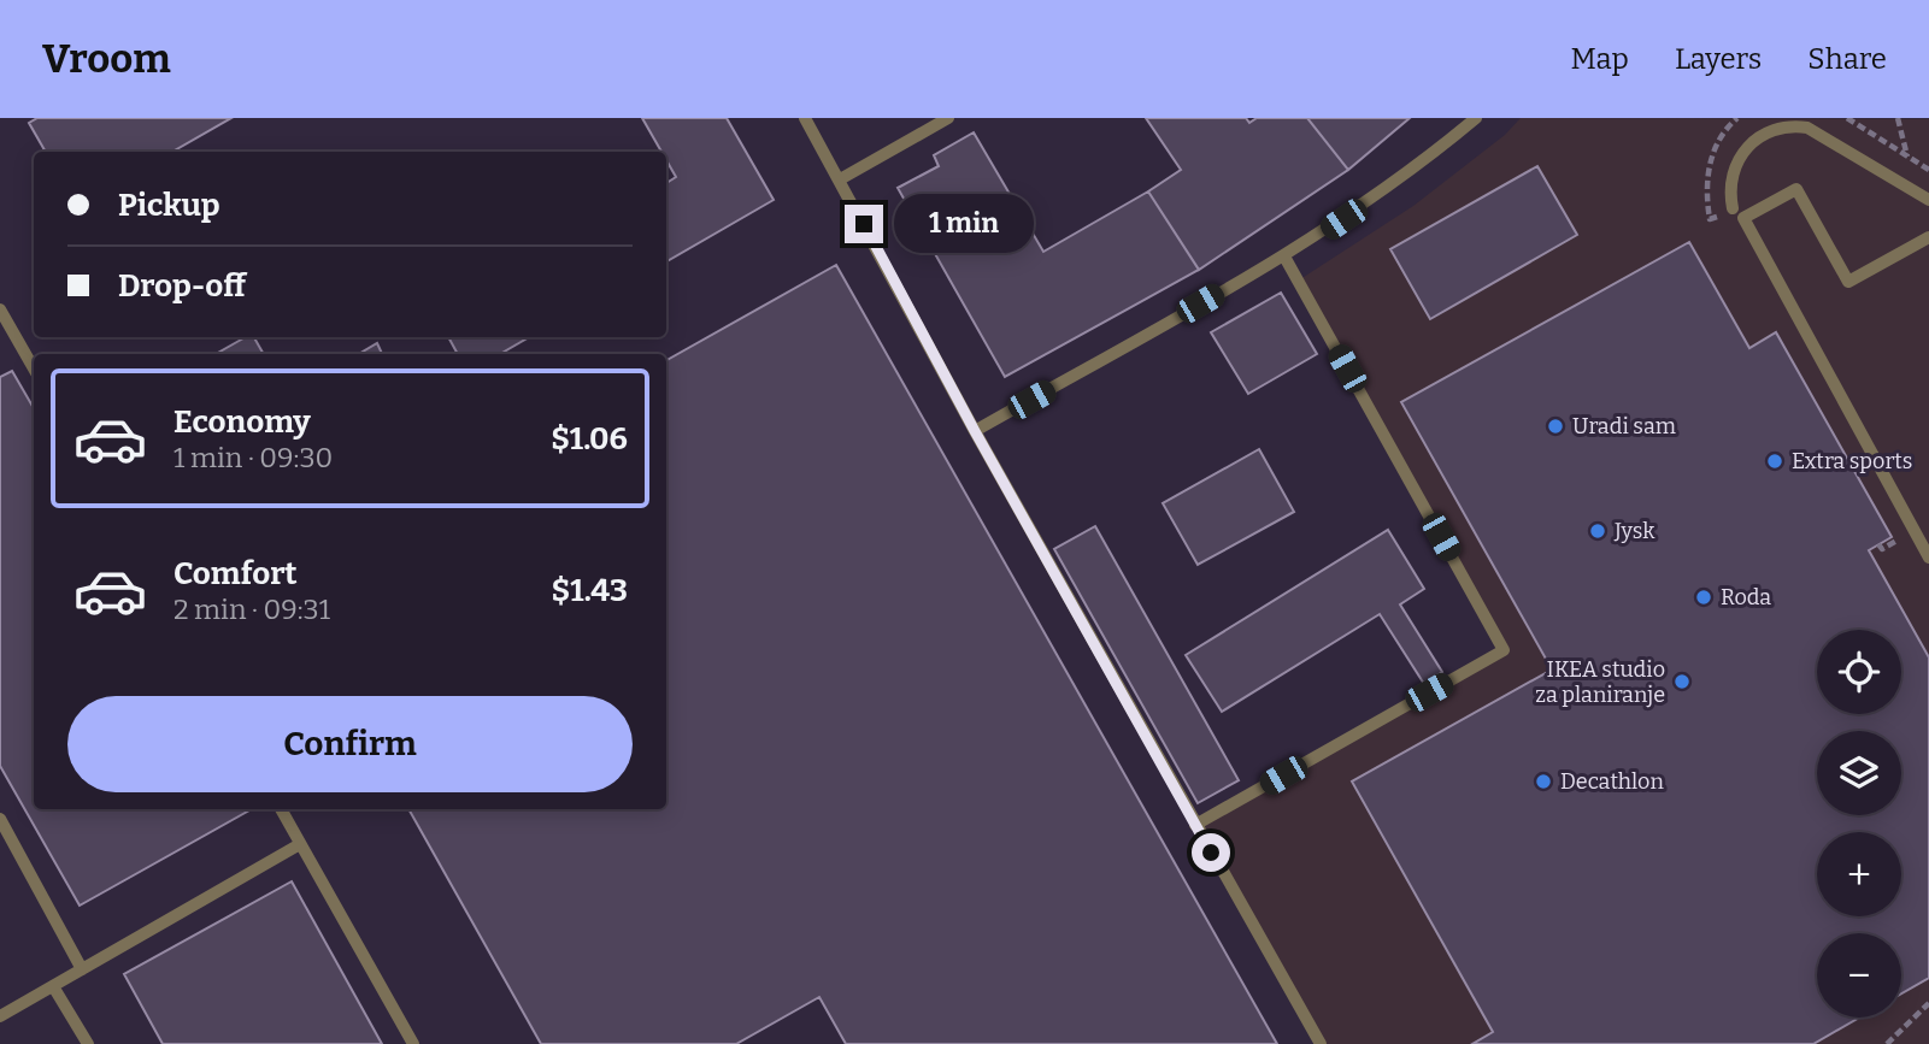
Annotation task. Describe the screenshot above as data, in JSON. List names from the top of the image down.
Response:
{
  "places": [
    "Uradi sam",
    "Extra sports",
    "Jysk",
    "Roda",
    "IKEA studio za planiranje",
    "Decathlon"
  ],
  "page": {
    "header": "Vroom",
    "nav": ["Map", "Layers", "Share"],
    "banner": ["Pickup", "Drop-off"],
    "bubble": "1 min",
    "list": [
      {
        "name": "Economy",
        "note": "1 min · 09:30",
        "value": "$1.06"
      },
      {
        "name": "Comfort",
        "note": "2 min · 09:31",
        "value": "$1.43"
      }
    ],
    "map_buttons": ["+", "−"],
    "buttons": "Confirm"
  }
}
